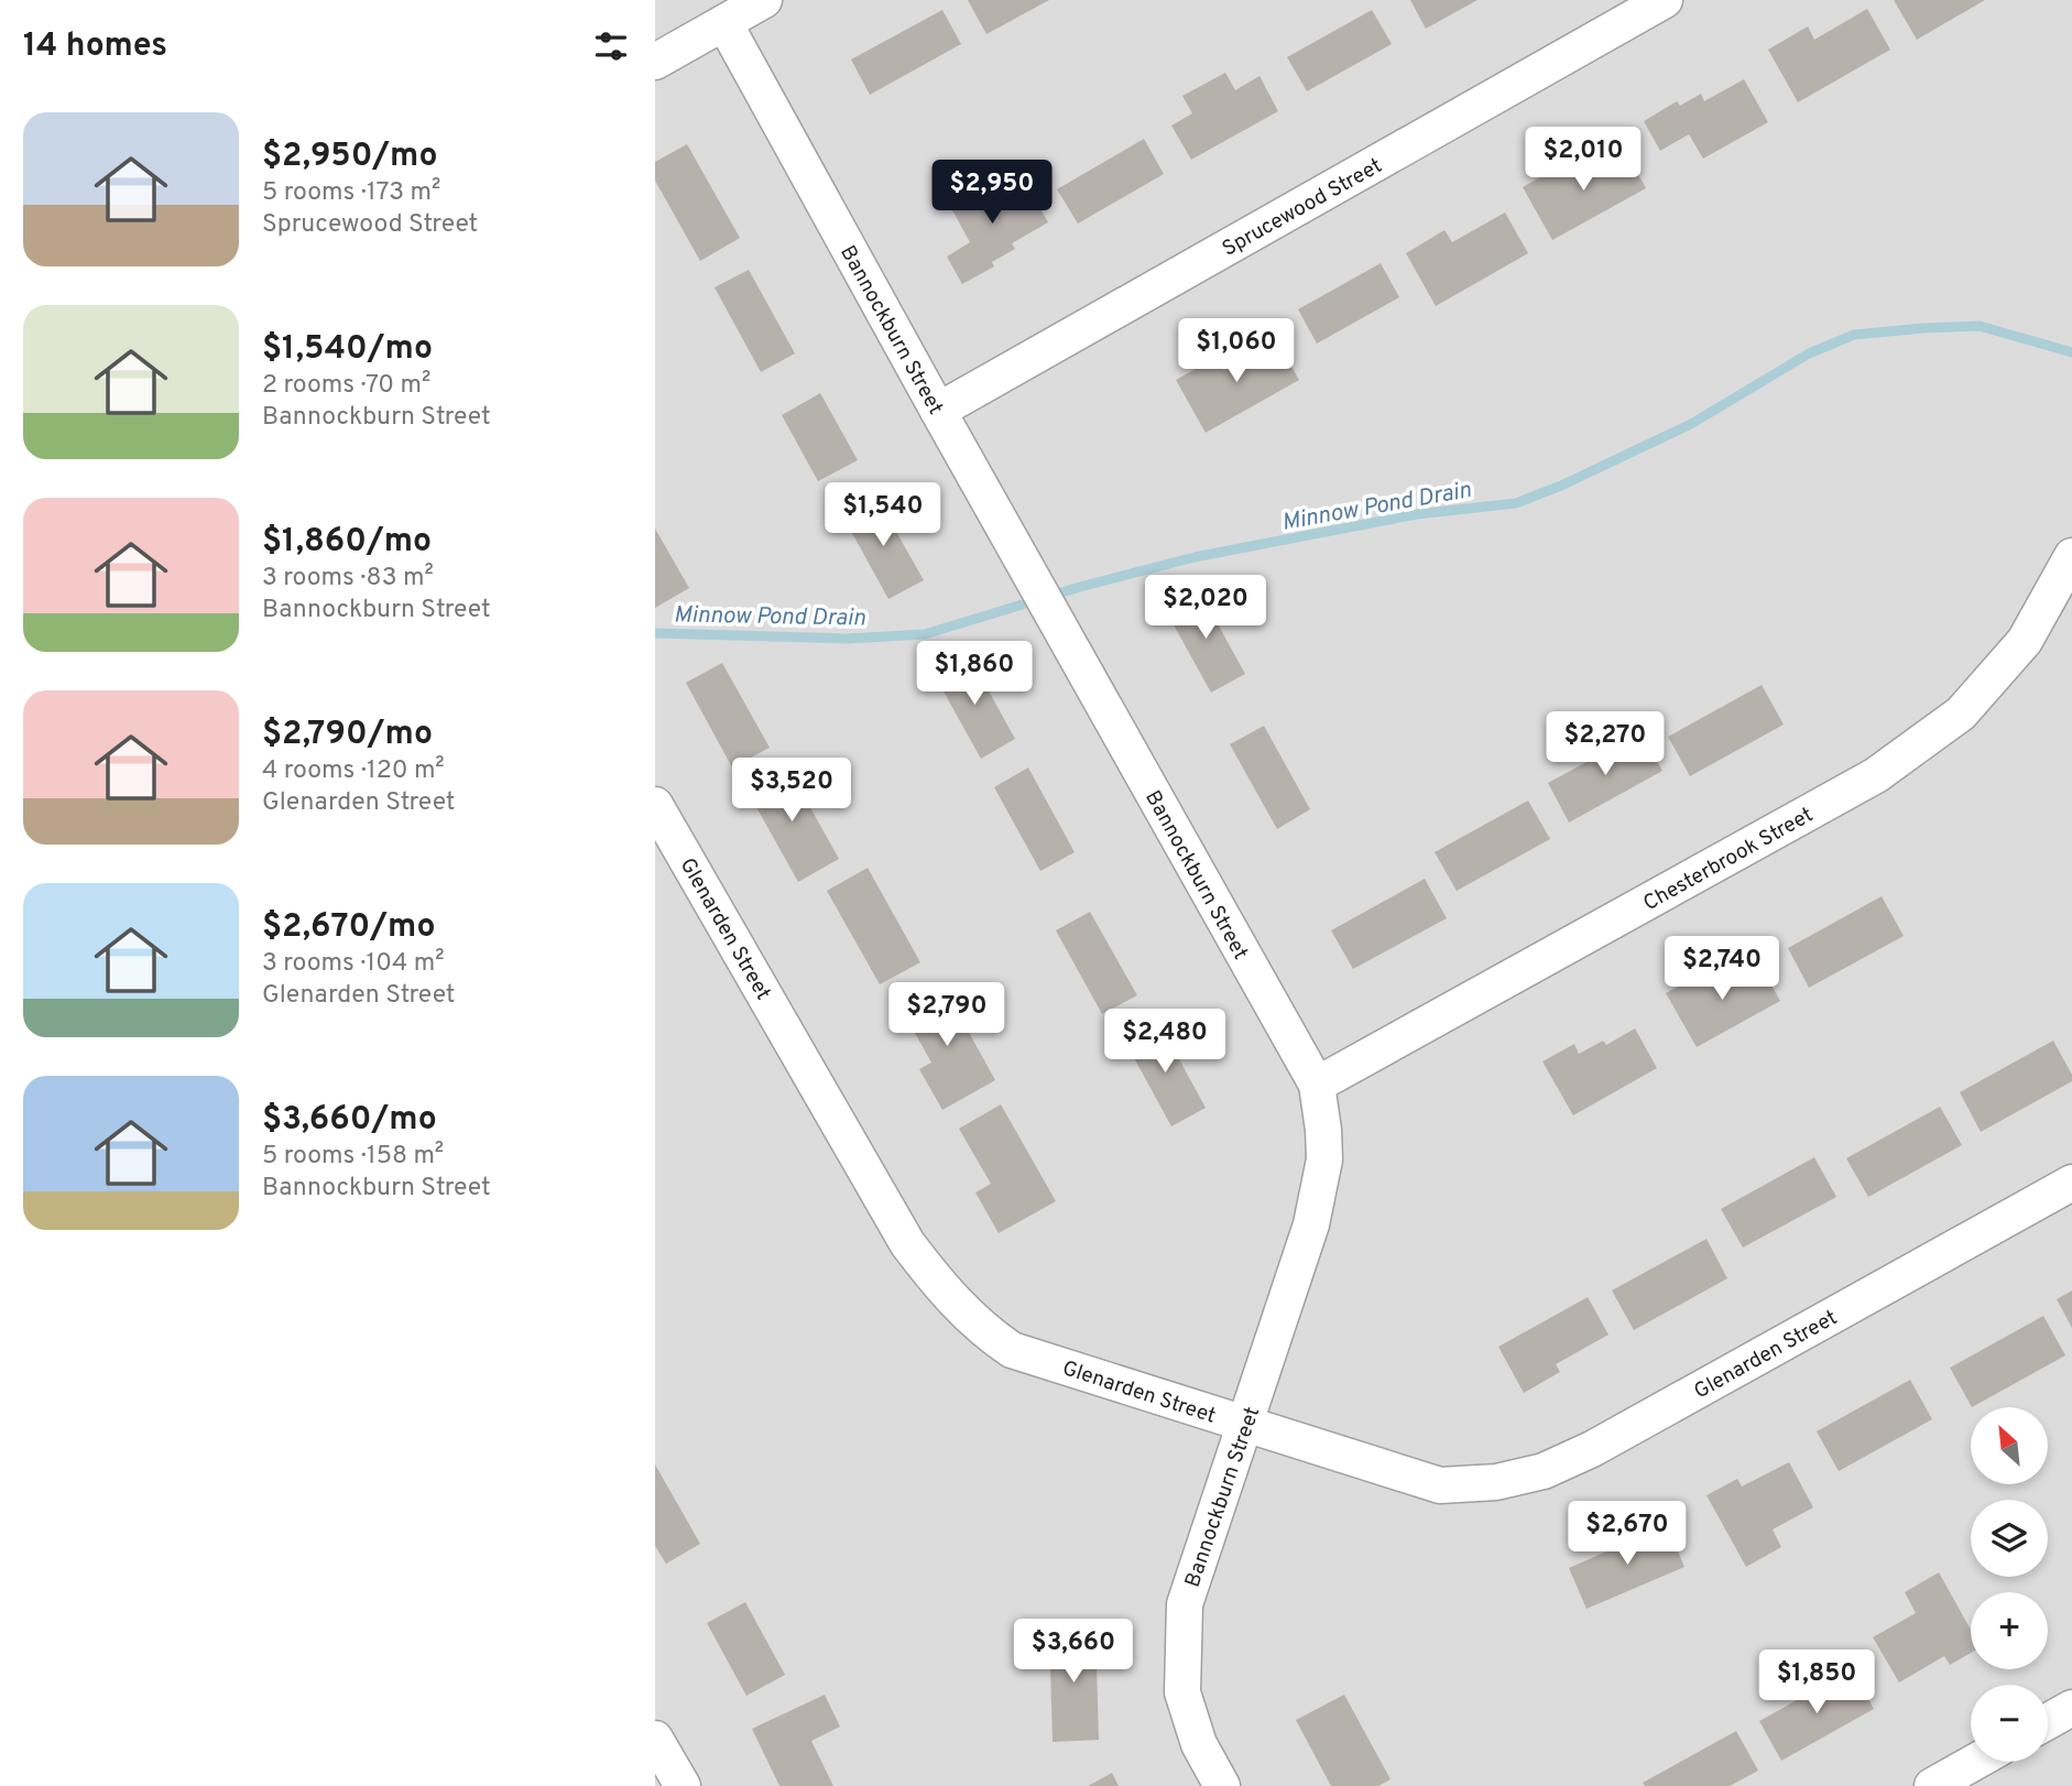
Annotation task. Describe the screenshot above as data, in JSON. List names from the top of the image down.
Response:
{
  "streets": {
    "street": [
      "Sprucewood Street",
      "Bannockburn Street",
      "Chesterbrook Street",
      "Glenarden Street"
    ]
  },
  "crossings": [
    ["Sprucewood Street", "Bannockburn Street"],
    ["Bannockburn Street", "Chesterbrook Street"],
    ["Bannockburn Street", "Glenarden Street"]
  ],
  "water": ["Minnow Pond Drain"],
  "north": "top left",
  "page": {
    "heading": "14 homes",
    "list": [
      {
        "name": "$2,950/mo",
        "note": "5 rooms · 173 m² · Sprucewood Street"
      },
      {
        "name": "$1,540/mo",
        "note": "2 rooms · 70 m² · Bannockburn Street"
      },
      {
        "name": "$1,860/mo",
        "note": "3 rooms · 83 m² · Bannockburn Street"
      },
      {
        "name": "$2,790/mo",
        "note": "4 rooms · 120 m² · Glenarden Street"
      },
      {
        "name": "$2,670/mo",
        "note": "3 rooms · 104 m² · Glenarden Street"
      },
      {
        "name": "$3,660/mo",
        "note": "5 rooms · 158 m² · Bannockburn Street"
      }
    ],
    "price": [
      "$2,010",
      "$2,950",
      "$1,060",
      "$1,540",
      "$2,020",
      "$1,860",
      "$2,270",
      "$3,520",
      "$2,740",
      "$2,790",
      "$2,480",
      "$2,670",
      "$3,660",
      "$1,850"
    ],
    "map_buttons": ["+", "−"]
  }
}
